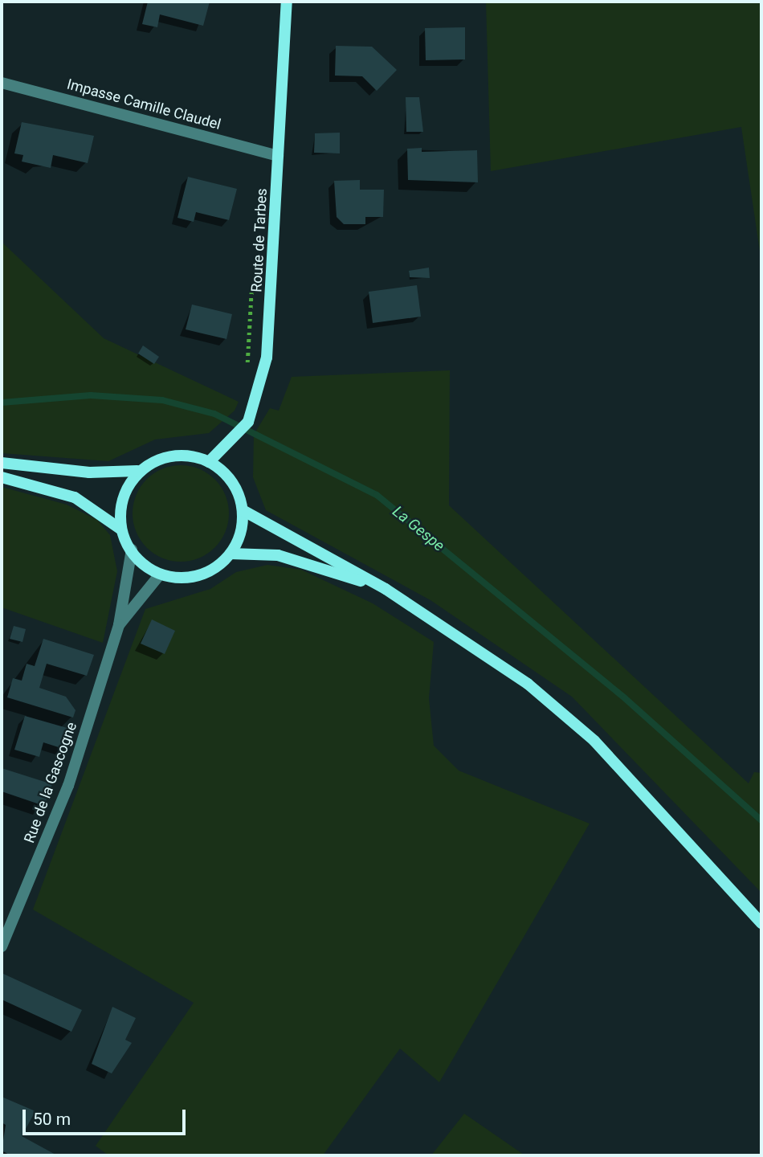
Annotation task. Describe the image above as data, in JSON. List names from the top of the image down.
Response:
{
  "streets": {
    "main road": ["Route de Tarbes"],
    "street": ["Impasse Camille Claudel", "Rue de la Gascogne"]
  },
  "crossings": [
    ["Impasse Camille Claudel", "Route de Tarbes"],
    ["Route de Tarbes", "Rue de la Gascogne"]
  ],
  "water": ["La Gespe"],
  "scale_bar": "50 m"
}
